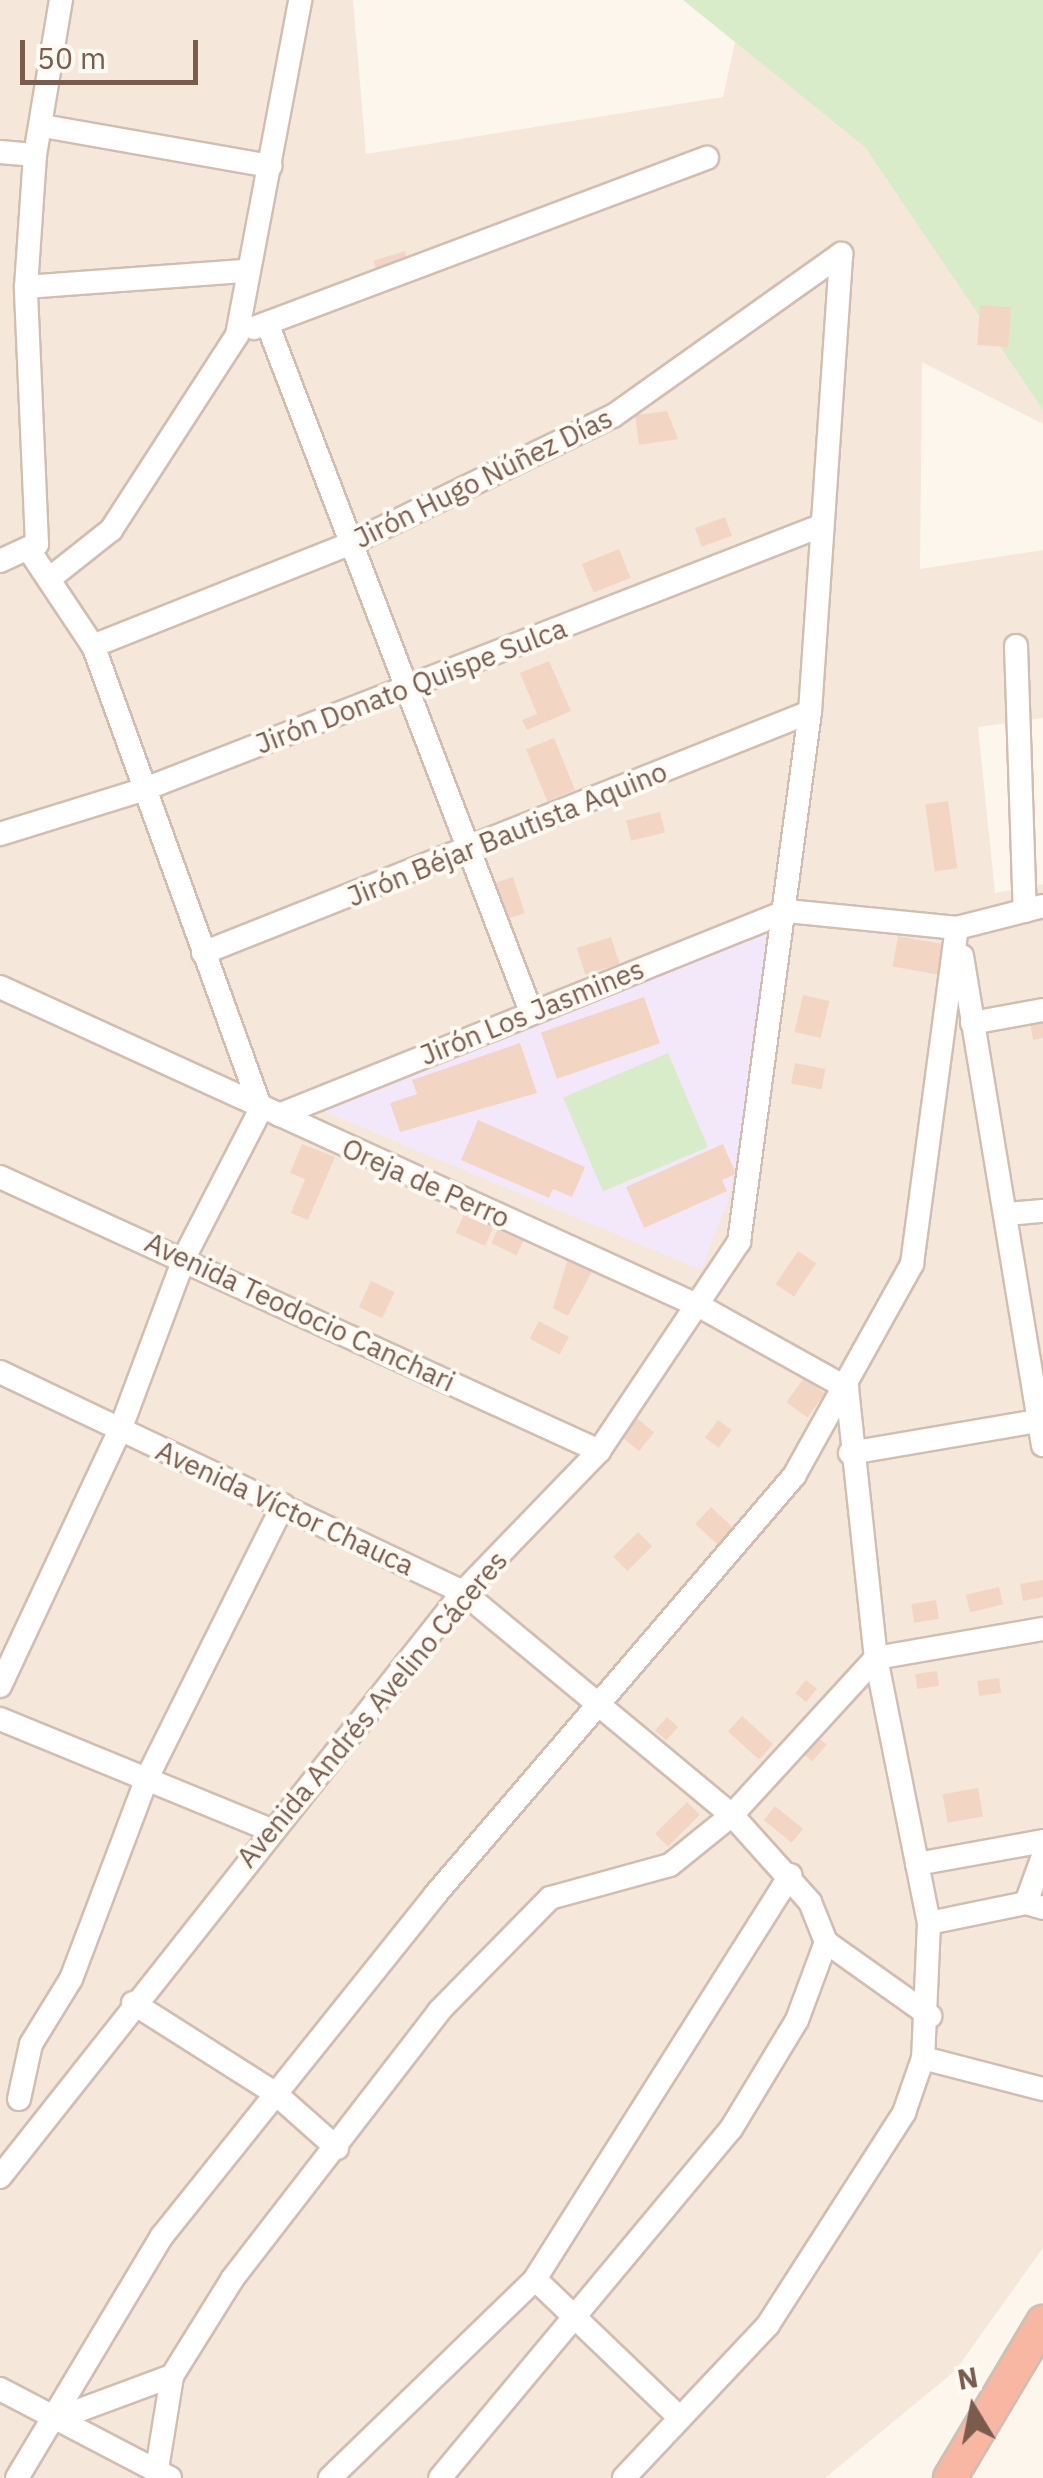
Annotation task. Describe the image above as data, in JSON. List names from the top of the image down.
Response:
{
  "streets": {
    "street": [
      "Jirón Hugo Núñez Días",
      "Jirón Donato Quispe Sulca",
      "Jirón Béjar Bautista Aquino",
      "Jirón Los Jasmines",
      "Oreja de Perro",
      "Avenida Teodocio Canchari",
      "Avenida Víctor Chauca",
      "Avenida Andrés Avelino Cáceres"
    ]
  },
  "crossings": [
    ["Jirón Hugo Núñez Días", "Avenida Andrés Avelino Cáceres"],
    ["Jirón Donato Quispe Sulca", "Avenida Andrés Avelino Cáceres"],
    ["Jirón Béjar Bautista Aquino", "Avenida Andrés Avelino Cáceres"],
    ["Jirón Los Jasmines", "Oreja de Perro"],
    ["Jirón Los Jasmines", "Avenida Andrés Avelino Cáceres"],
    ["Oreja de Perro", "Avenida Andrés Avelino Cáceres"],
    ["Avenida Teodocio Canchari", "Avenida Andrés Avelino Cáceres"],
    ["Avenida Víctor Chauca", "Avenida Andrés Avelino Cáceres"]
  ],
  "scale_bar": "50 m",
  "north": "top"
}
